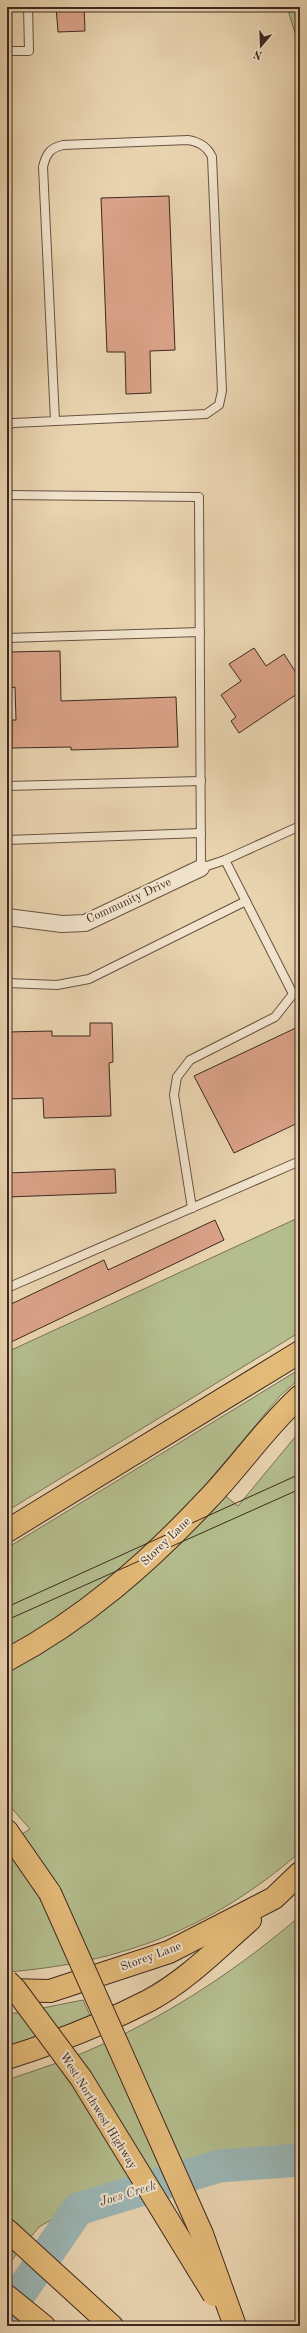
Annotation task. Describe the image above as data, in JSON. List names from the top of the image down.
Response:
{
  "streets": {
    "main road": ["Storey Lane", "West Northwest Highway"],
    "street": ["Community Drive"]
  },
  "water": ["Joes Creek"],
  "north": "bottom"
}
